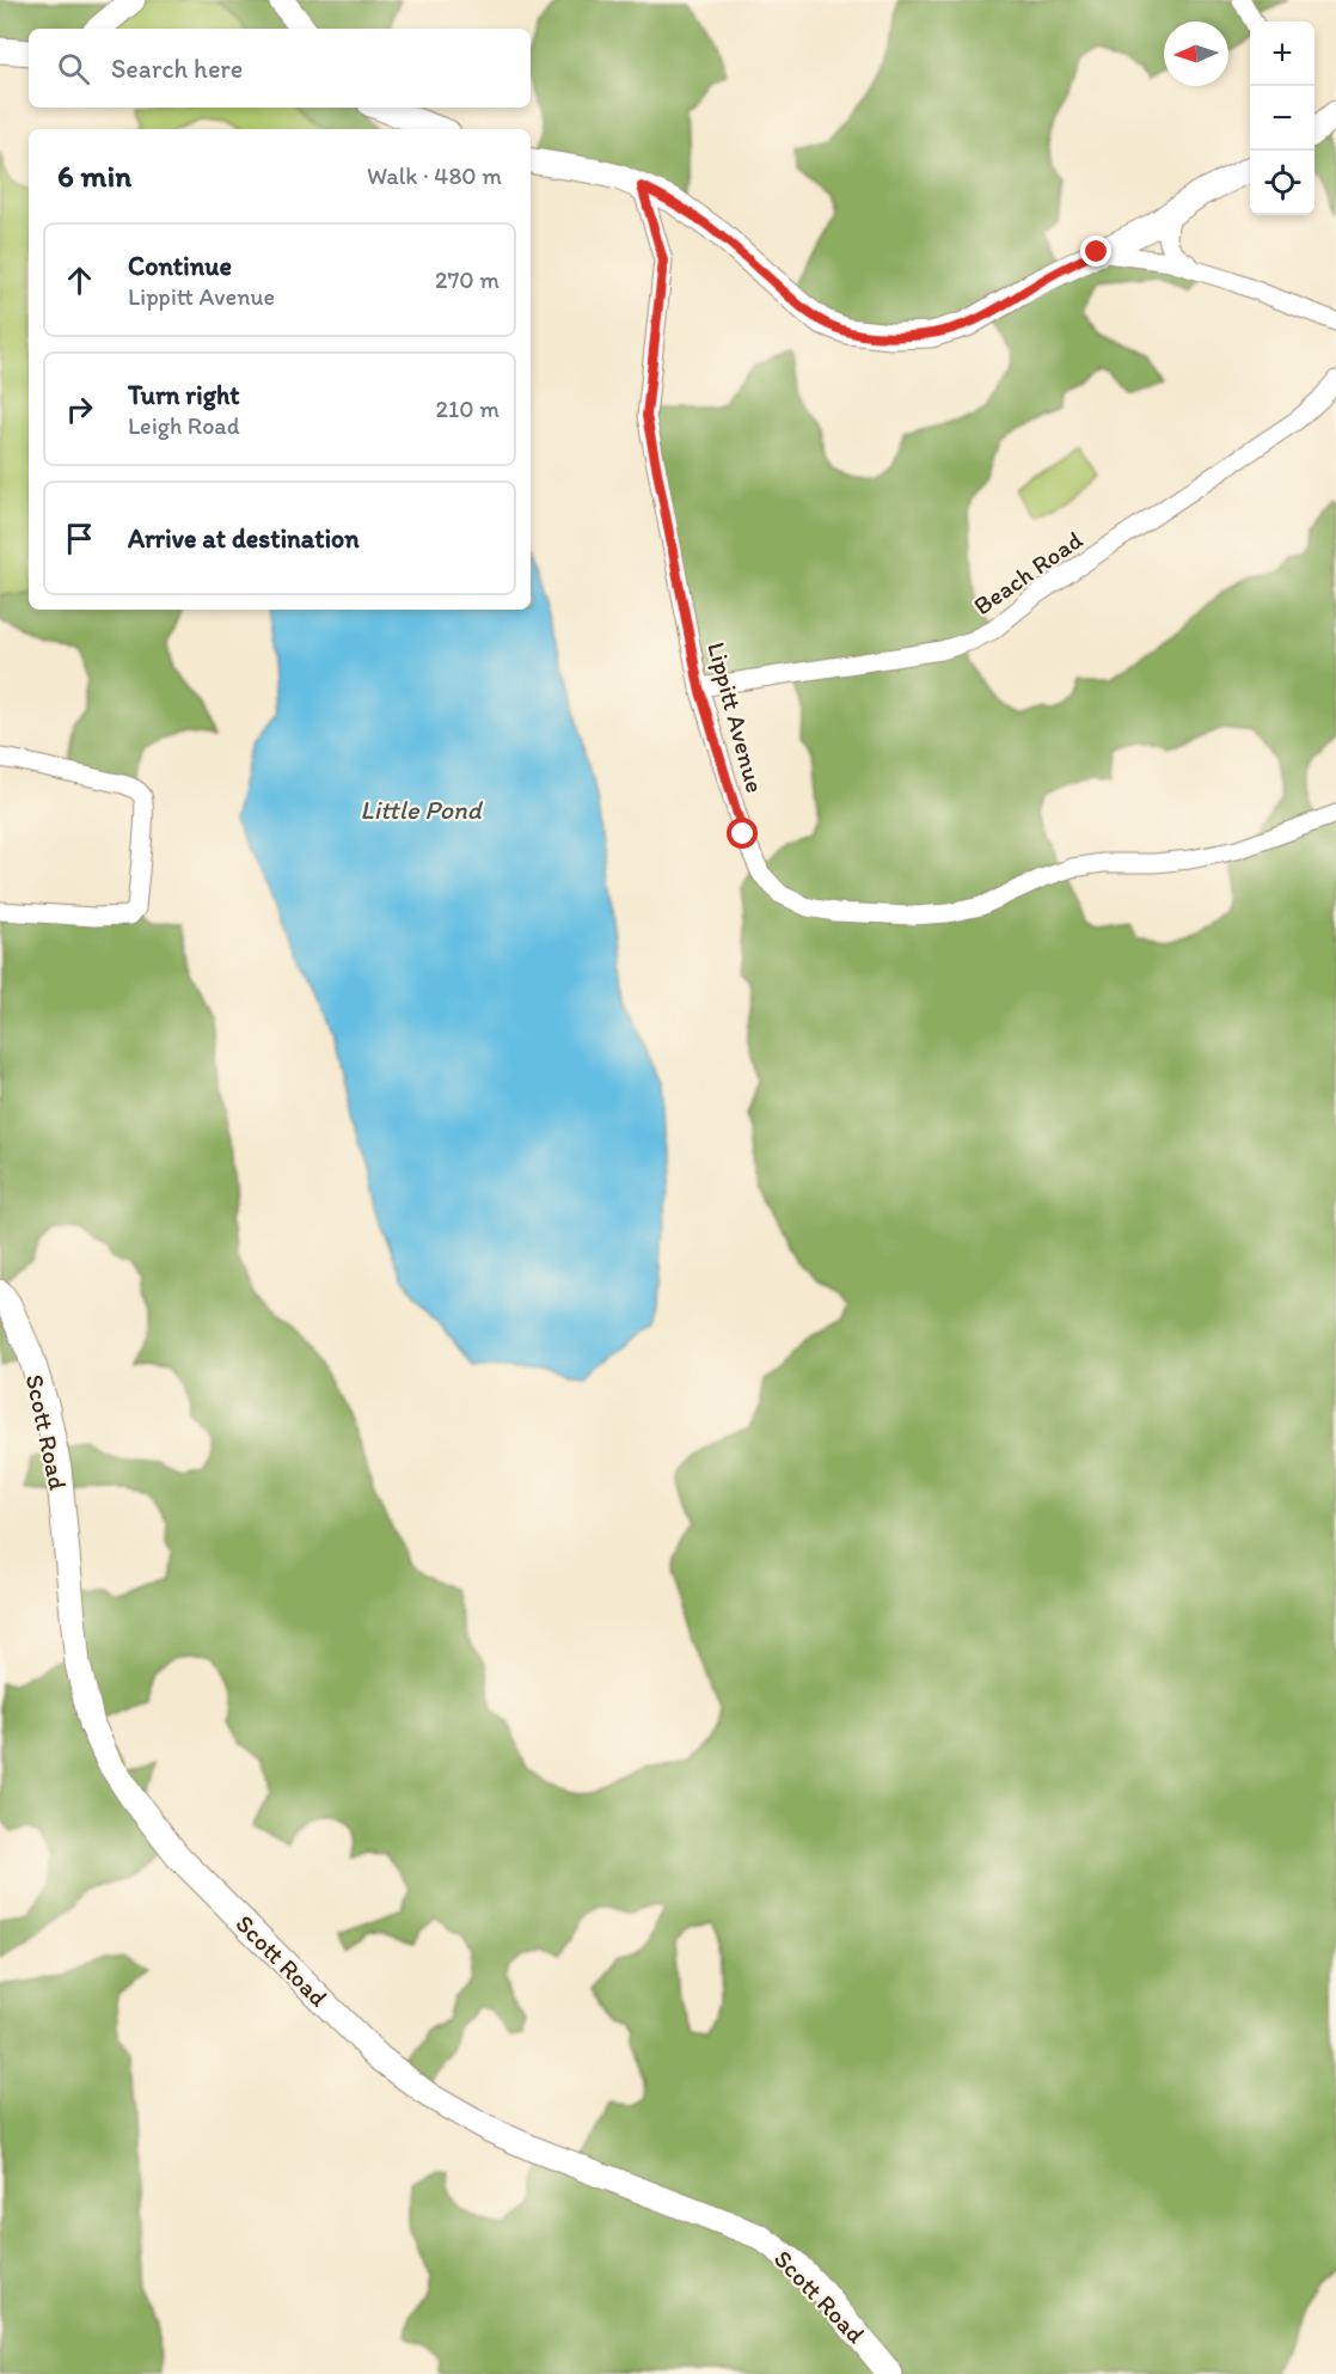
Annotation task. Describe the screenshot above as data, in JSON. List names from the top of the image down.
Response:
{
  "streets": {
    "street": ["Beach Road", "Lippitt Avenue", "Scott Road"]
  },
  "crossings": [
    ["Beach Road", "Lippitt Avenue"]
  ],
  "water": ["Little Pond"],
  "north": "left",
  "page": {
    "map_buttons": ["+", "−"],
    "search": "Search here",
    "heading": ["6 min", "Walk · 480 m"],
    "list": [
      ["Continue", "Lippitt Avenue", "270 m"],
      ["Turn right", "Leigh Road", "210 m"],
      "Arrive at destination"
    ]
  }
}
